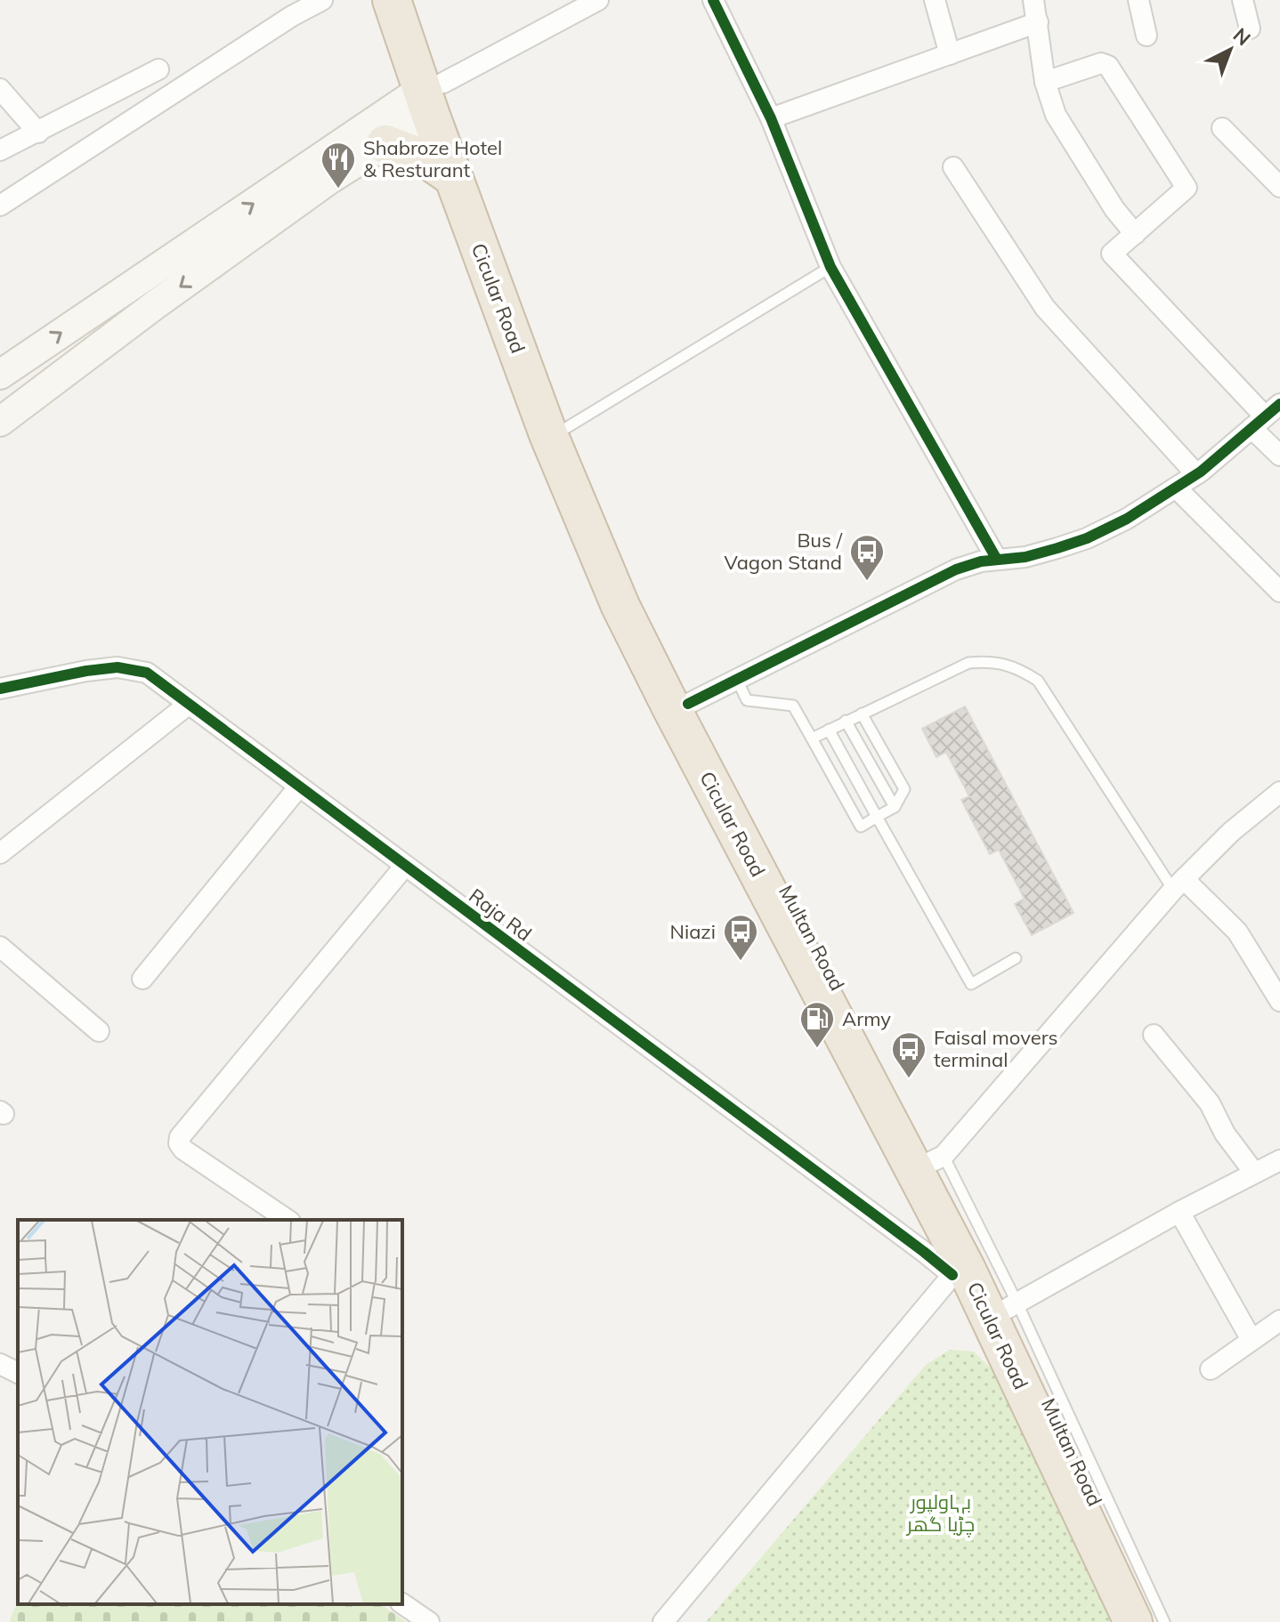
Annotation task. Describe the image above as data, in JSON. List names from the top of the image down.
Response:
{
  "streets": {
    "highway": ["Cicular Road", "Multan Road"],
    "street": ["Raja Rd"]
  },
  "crossings": [
    ["Cicular Road", "Raja Rd"],
    ["Cicular Road", "Multan Road"],
    ["Raja Rd", "Multan Road"]
  ],
  "parks": ["بہاولپور چڑیا گھر"],
  "places": {
    "restaurant": ["Shabroze Hotel & Resturant"],
    "bus stop": ["Bus / Vagon Stand", "Niazi", "Faisal movers terminal"],
    "fuel station": ["Army"]
  },
  "north": "top right"
}
